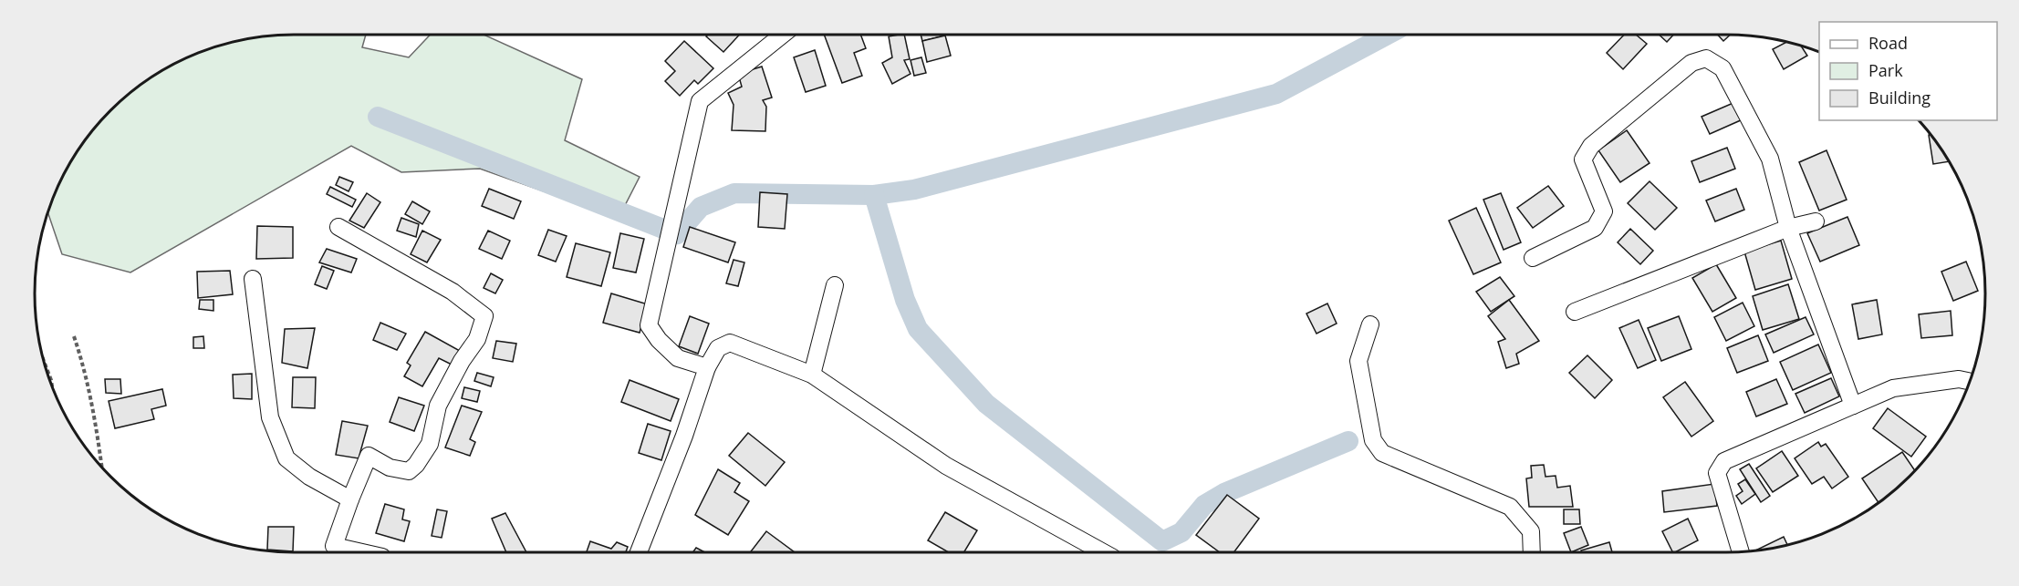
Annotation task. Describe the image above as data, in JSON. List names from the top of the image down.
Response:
{
  "legend": ["Road", "Park", "Building"]
}
